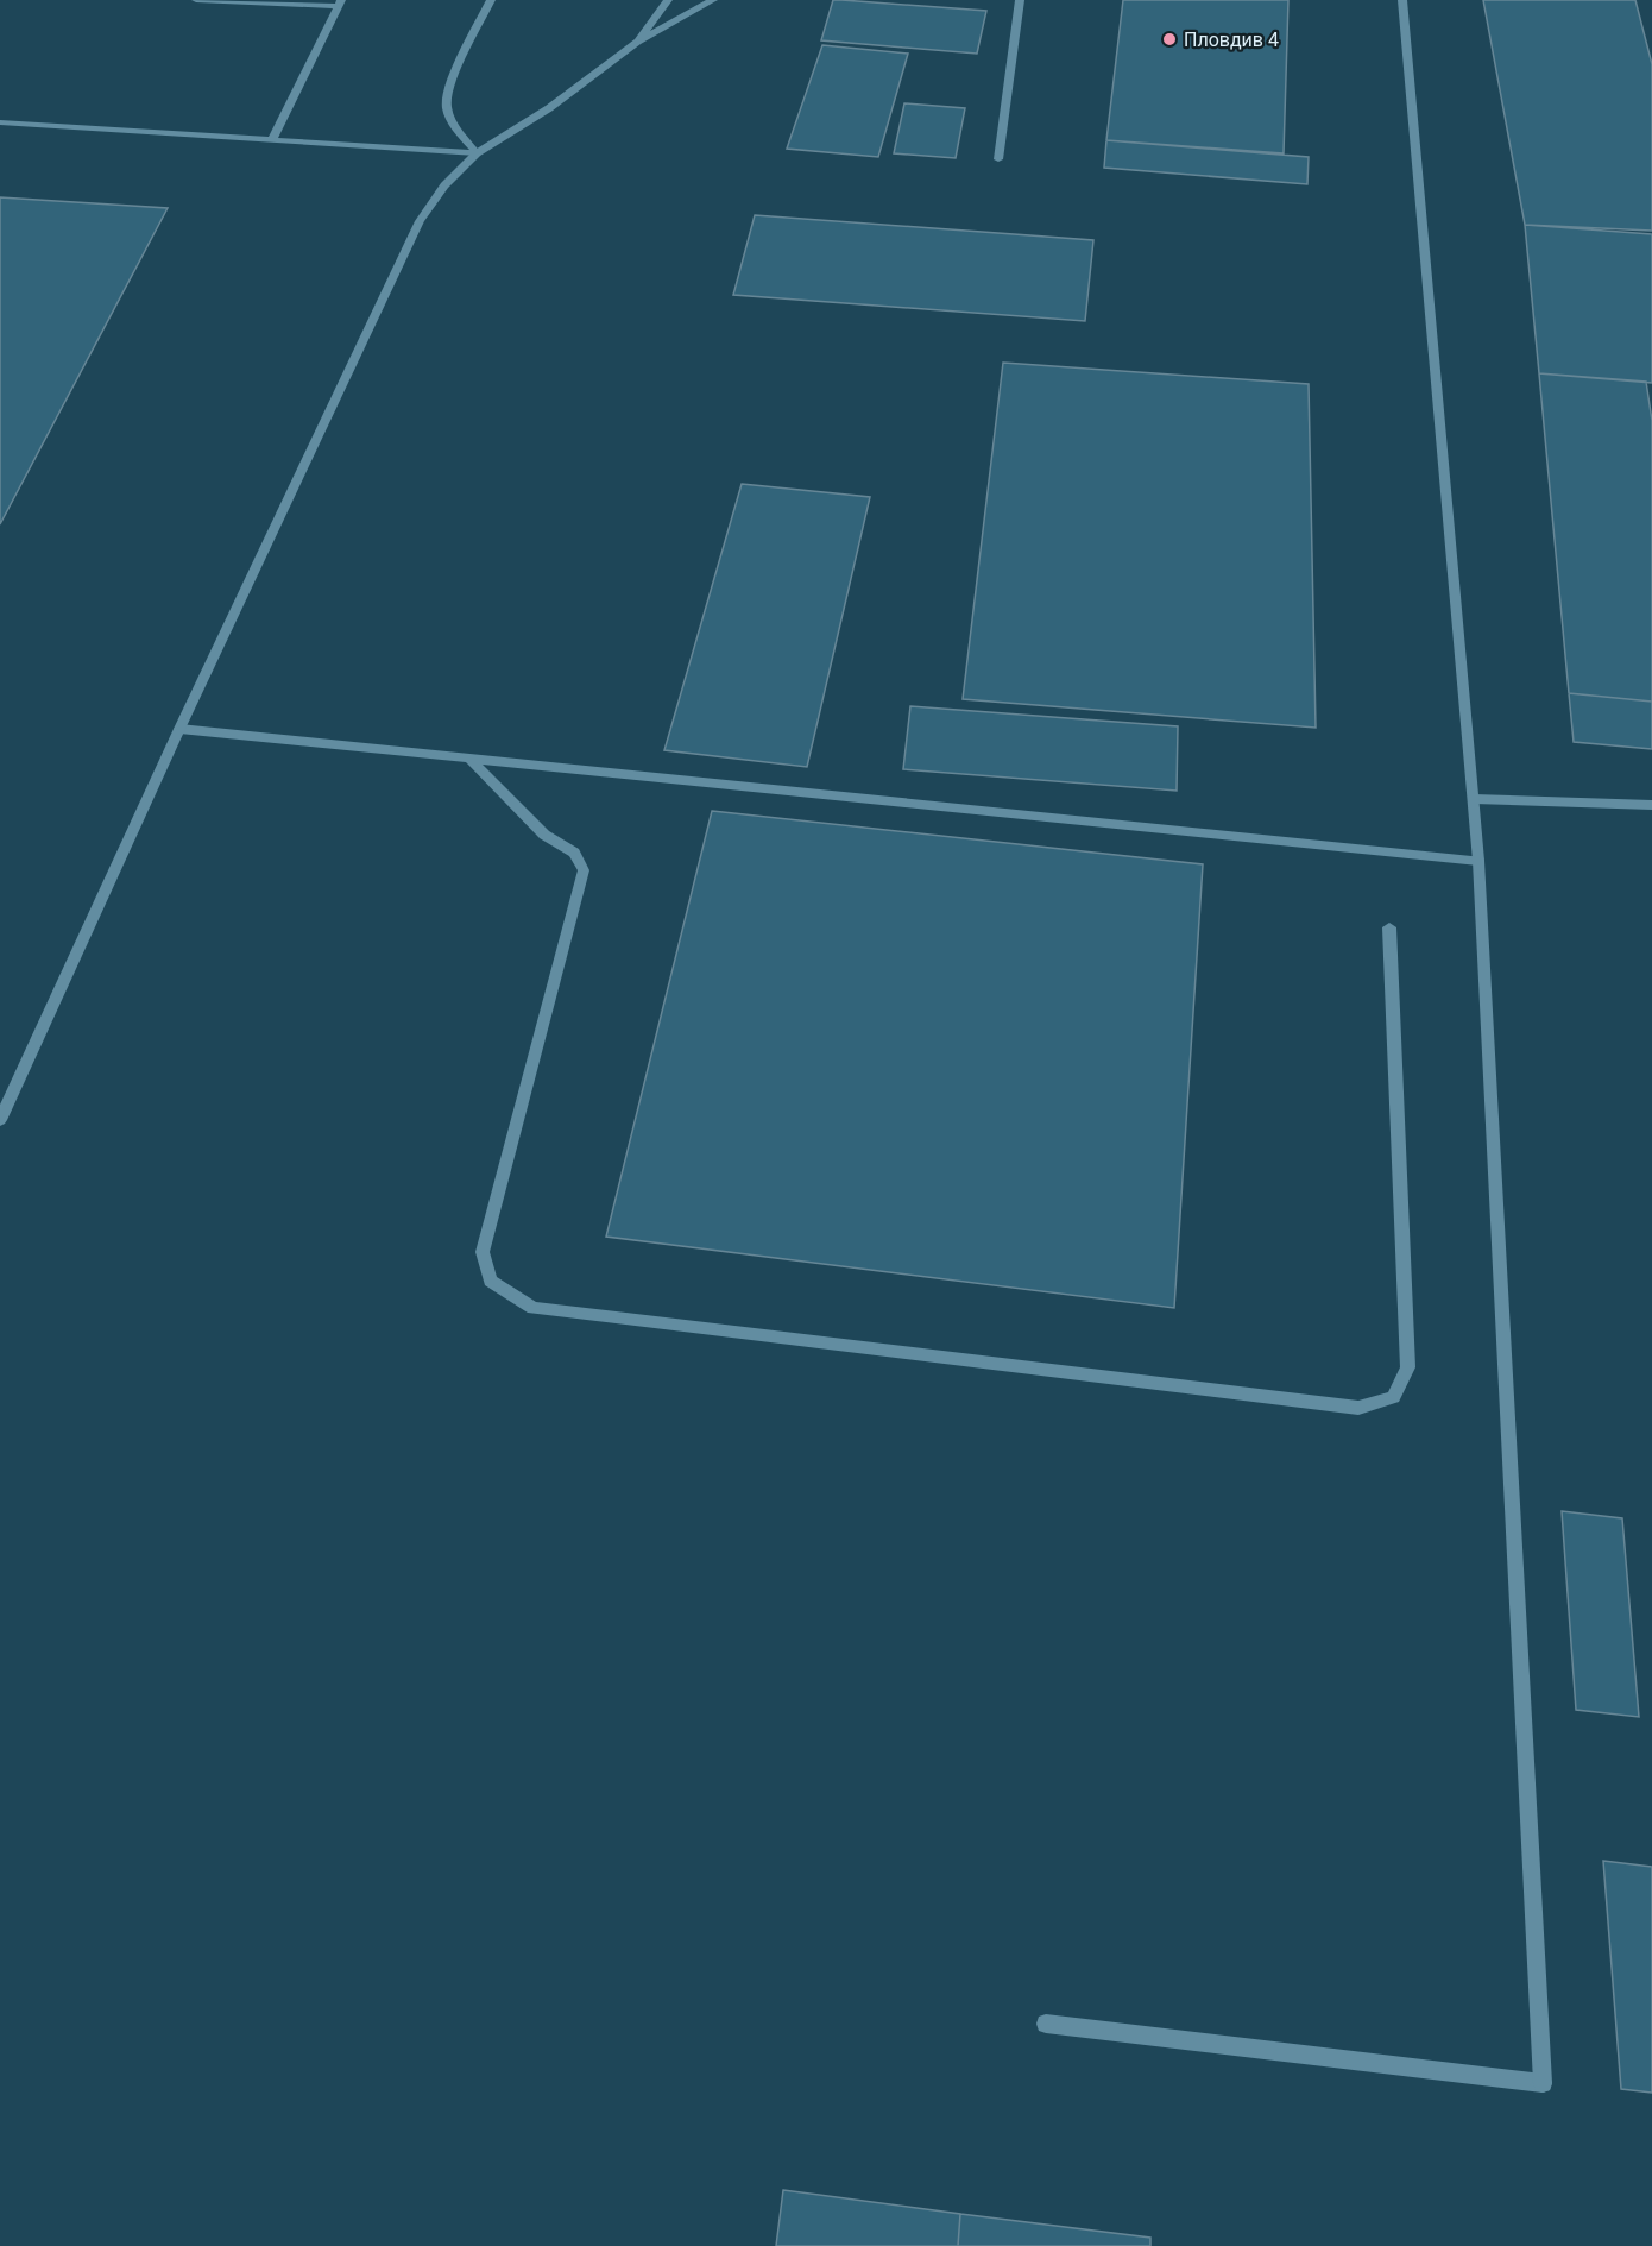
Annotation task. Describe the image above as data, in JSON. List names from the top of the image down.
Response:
{
  "places": ["Пловдив 4"]
}
